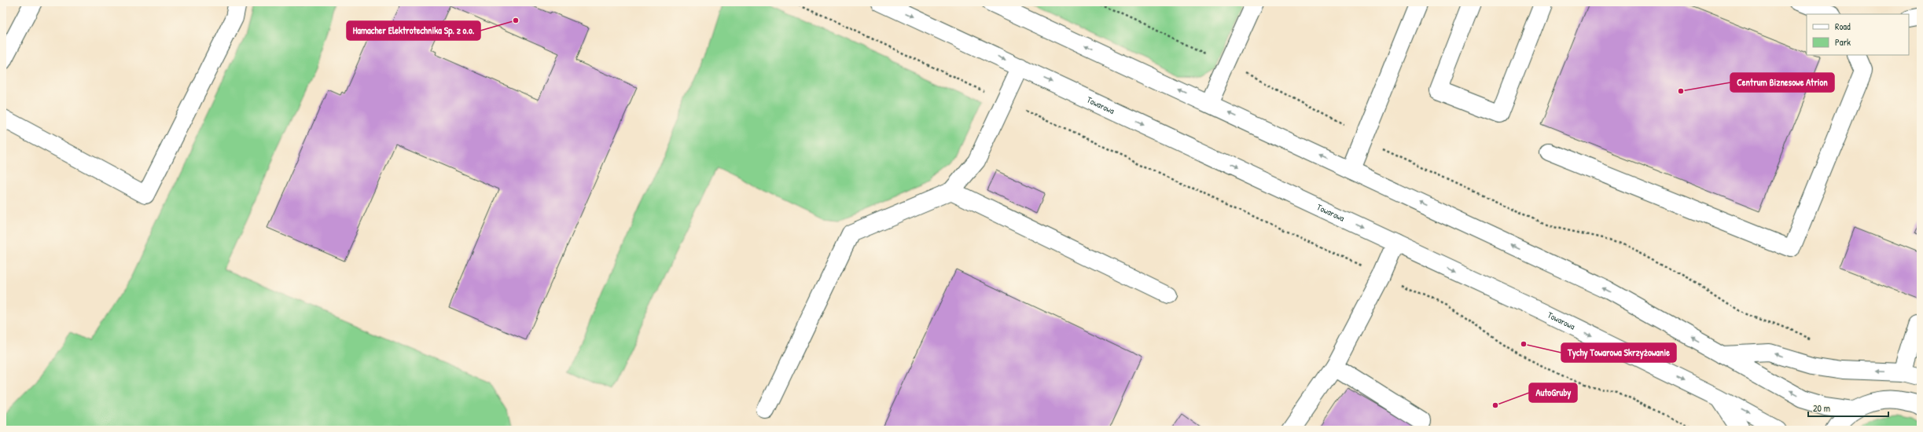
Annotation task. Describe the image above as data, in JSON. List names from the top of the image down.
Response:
{
  "streets": {
    "street": ["Towarowa"]
  },
  "places": [
    "Hamacher Elektrotechnika Sp. z o.o.",
    "Centrum Biznesowe Atrion",
    "Tychy Towarowa Skrzyżowanie",
    "AutoGruby"
  ],
  "legend": ["Road", "Park"],
  "scale_bar": "20 m"
}
